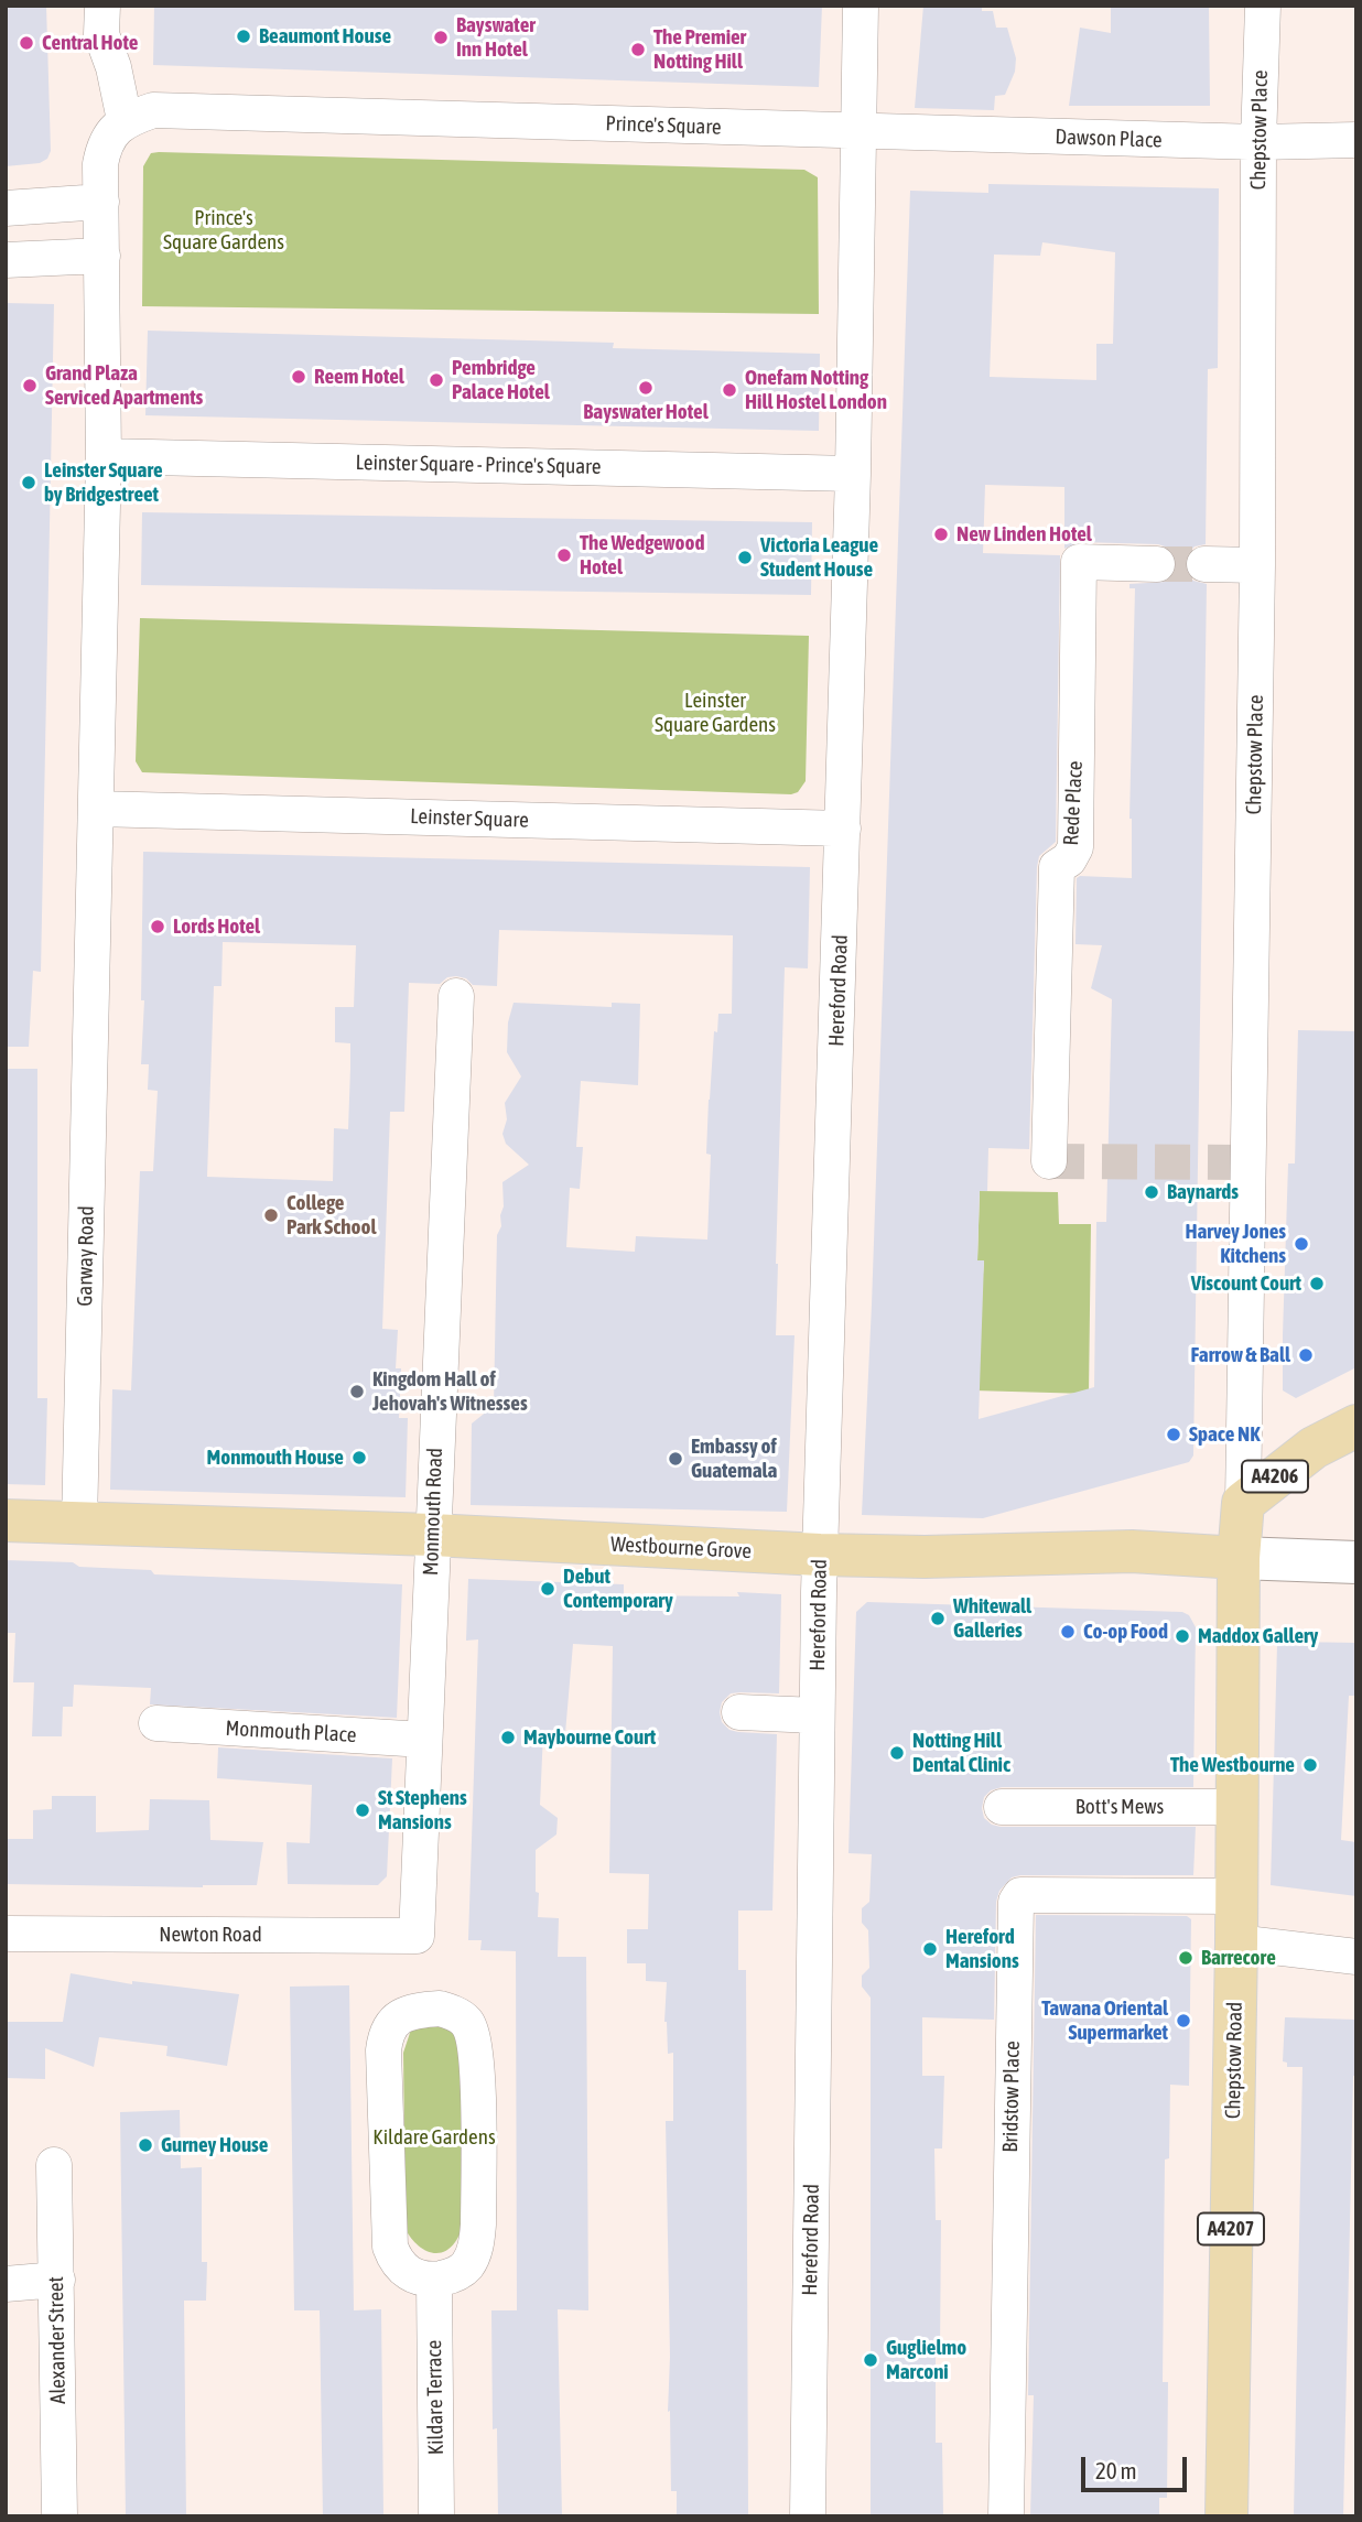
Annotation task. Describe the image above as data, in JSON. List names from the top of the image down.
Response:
{
  "streets": {
    "main road": [
      "A4206",
      "Westbourne Grove",
      "Chepstow Road",
      "A4207"
    ],
    "street": [
      "Prince's Square",
      "Chepstow Place",
      "Dawson Place",
      "Leinster Square - Prince's Square",
      "Rede Place",
      "Leinster Square",
      "Hereford Road",
      "Garway Road",
      "Monmouth Road",
      "Monmouth Place",
      "Bott's Mews",
      "Newton Road",
      "Bridstow Place",
      "Alexander Street",
      "Kildare Terrace"
    ]
  },
  "crossings": [
    ["Prince's Square", "Dawson Place"],
    ["Chepstow Place", "Dawson Place"],
    ["Chepstow Place", "A4206"],
    ["Leinster Square - Prince's Square", "Hereford Road"],
    ["Leinster Square", "Hereford Road"],
    ["Leinster Square", "Garway Road"],
    ["Hereford Road", "Westbourne Grove"],
    ["Garway Road", "Westbourne Grove"],
    ["A4206", "Westbourne Grove"],
    ["A4206", "Chepstow Road"],
    ["Monmouth Road", "Westbourne Grove"],
    ["Monmouth Road", "Monmouth Place"],
    ["Monmouth Road", "Newton Road"],
    ["Westbourne Grove", "Chepstow Road"],
    ["Bott's Mews", "Chepstow Road"],
    ["Chepstow Road", "Bridstow Place"]
  ],
  "parks": ["Prince's Square Gardens", "Leinster Square Gardens", "Kildare Gardens"],
  "places": [
    "Beaumont House",
    "Bayswater Inn Hotel",
    "Central Hote",
    "The Premier Notting Hill",
    "Reem Hotel",
    "Pembridge Palace Hotel",
    "Grand Plaza Serviced Apartments",
    "Bayswater Hotel",
    "Onefam Notting Hill Hostel London",
    "Leinster Square by Bridgestreet",
    "New Linden Hotel",
    "The Wedgewood Hotel",
    "Victoria League Student House",
    "Lords Hotel",
    "Baynards",
    "College Park School",
    "Harvey Jones Kitchens",
    "Viscount Court",
    "Farrow & Ball",
    "Kingdom Hall of Jehovah's Witnesses",
    "Space NK",
    "Monmouth House",
    "Embassy of Guatemala",
    "Debut Contemporary",
    "Whitewall Galleries",
    "Co-op Food",
    "Maddox Gallery",
    "Maybourne Court",
    "Notting Hill Dental Clinic",
    "The Westbourne",
    "St Stephens Mansions",
    "Hereford Mansions",
    "Barrecore",
    "Tawana Oriental Supermarket",
    "Gurney House",
    "Guglielmo Marconi"
  ],
  "scale_bar": "20 m"
}
